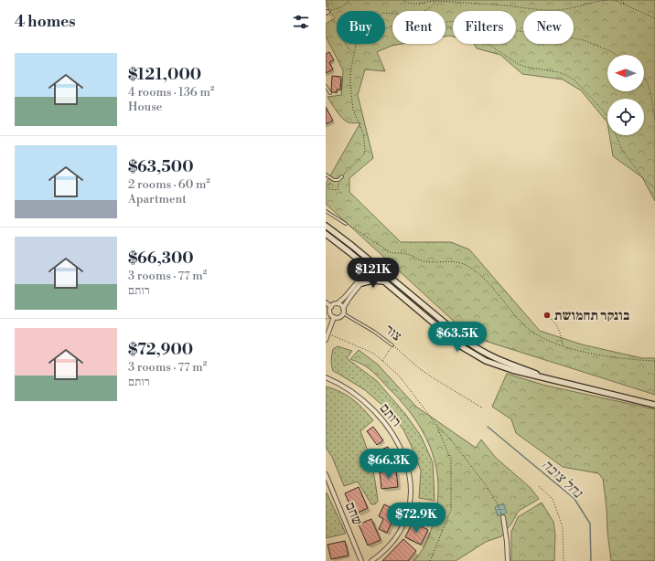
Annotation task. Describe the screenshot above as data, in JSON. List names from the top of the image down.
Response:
{
  "streets": {
    "street": ["רותם", "שחם"],
    "lane": ["צור"]
  },
  "water": ["נחל צובה"],
  "places": ["בונקר תחמושת"],
  "north": "left",
  "page": {
    "heading": "4 homes",
    "chip": [
      "Buy",
      "Rent",
      "Filters",
      "New"
    ],
    "list": [
      {
        "name": "$121,000",
        "note": "4 rooms · 136 m² · House"
      },
      {
        "name": "$63,500",
        "note": "2 rooms · 60 m² · Apartment"
      },
      {
        "name": "$66,300",
        "note": "3 rooms · 77 m² · רותם"
      },
      {
        "name": "$72,900",
        "note": "3 rooms · 77 m² · רותם"
      }
    ],
    "price": [
      "$121K",
      "$63.5K",
      "$66.3K",
      "$72.9K"
    ]
  }
}
